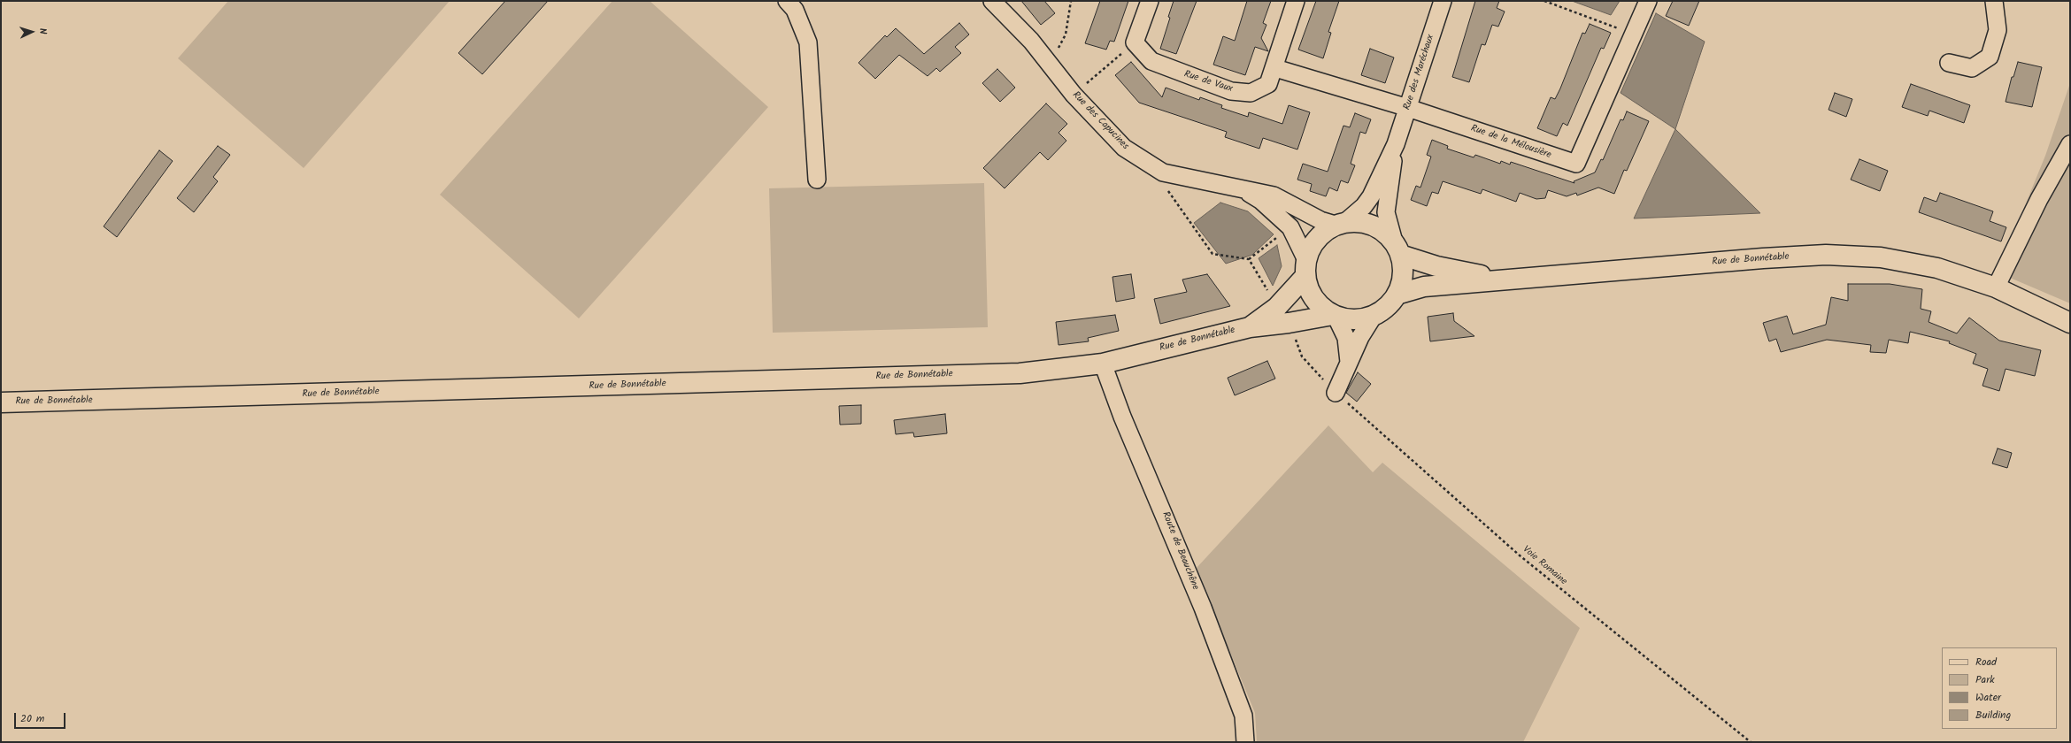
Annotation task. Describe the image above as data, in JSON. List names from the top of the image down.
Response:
{
  "streets": {
    "main road": ["Rue de Bonnétable"],
    "street": [
      "Rue des Maréchaux",
      "Rue de Vaux",
      "Rue des Capucines",
      "Rue de la Mélousière",
      "Route de Beauchêne"
    ],
    "path": ["Voie Romaine"]
  },
  "crossings": [
    ["Rue des Maréchaux", "Rue des Capucines"],
    ["Rue des Maréchaux", "Rue de la Mélousière"],
    ["Rue des Maréchaux", "Rue de Bonnétable"],
    ["Rue de Vaux", "Rue de la Mélousière"],
    ["Rue des Capucines", "Rue de Bonnétable"],
    ["Rue de Bonnétable", "Route de Beauchêne"],
    ["Rue de Bonnétable", "Voie Romaine"]
  ],
  "legend": [
    "Road",
    "Park",
    "Water",
    "Building"
  ],
  "scale_bar": "20 m",
  "north": "right"
}
